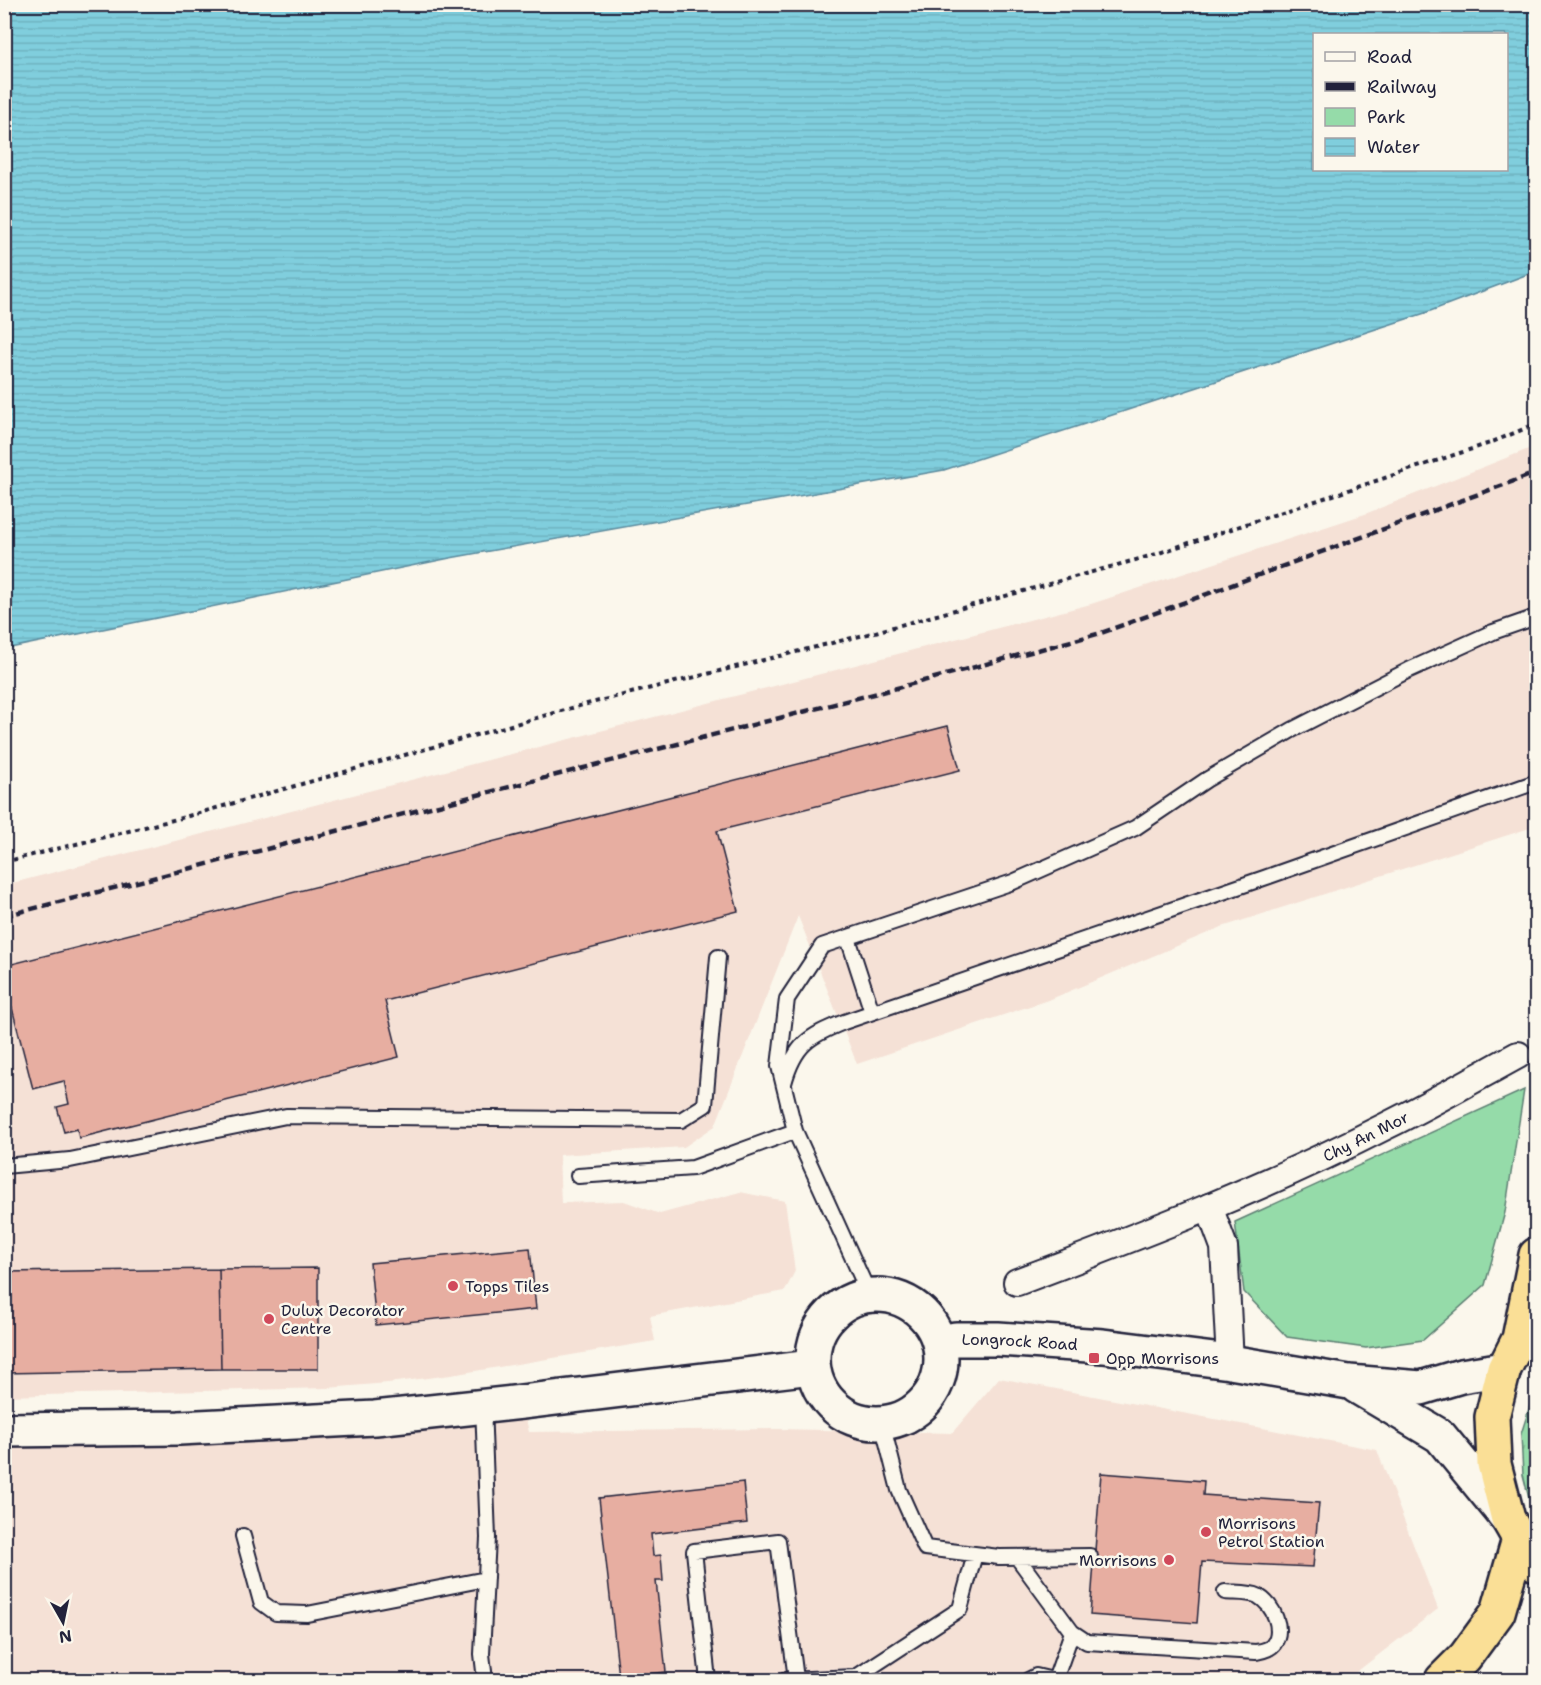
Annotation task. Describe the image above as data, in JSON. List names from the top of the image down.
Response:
{
  "streets": {
    "street": ["Chy An Mor", "Longrock Road"]
  },
  "places": {
    "other": [
      "Topps Tiles",
      "Dulux Decorator Centre",
      "Morrisons Petrol Station",
      "Morrisons"
    ],
    "transit": ["Opp Morrisons"]
  },
  "legend": [
    "Road",
    "Railway",
    "Park",
    "Water"
  ],
  "north": "bottom"
}
